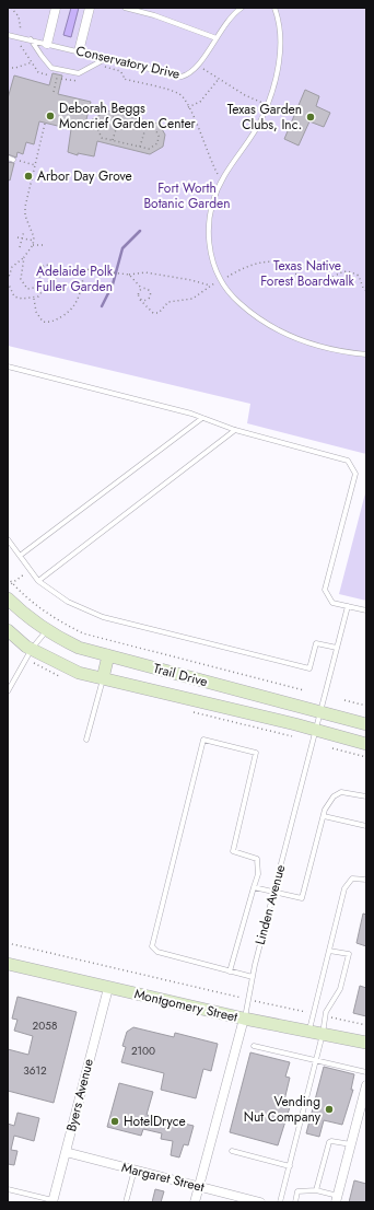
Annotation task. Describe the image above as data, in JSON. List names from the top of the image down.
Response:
{
  "streets": {
    "street": [
      "Trail Drive",
      "Linden Avenue",
      "Montgomery Street",
      "Byers Avenue",
      "Margaret Street"
    ],
    "lane": ["Conservatory Drive"]
  },
  "crossings": [
    ["Trail Drive", "Linden Avenue"],
    ["Linden Avenue", "Montgomery Street"],
    ["Linden Avenue", "Margaret Street"],
    ["Montgomery Street", "Byers Avenue"],
    ["Byers Avenue", "Margaret Street"]
  ],
  "parks": ["Fort Worth Botanic Garden", "Texas Native Forest Boardwalk", "Adelaide Polk Fuller Garden"],
  "places": [
    "Deborah Beggs Moncrief Garden Center",
    "Texas Garden Clubs, Inc.",
    "Arbor Day Grove",
    "Vending Nut Company",
    "HotelDryce"
  ],
  "house_numbers": ["2058", "2100", "3612"]
}
